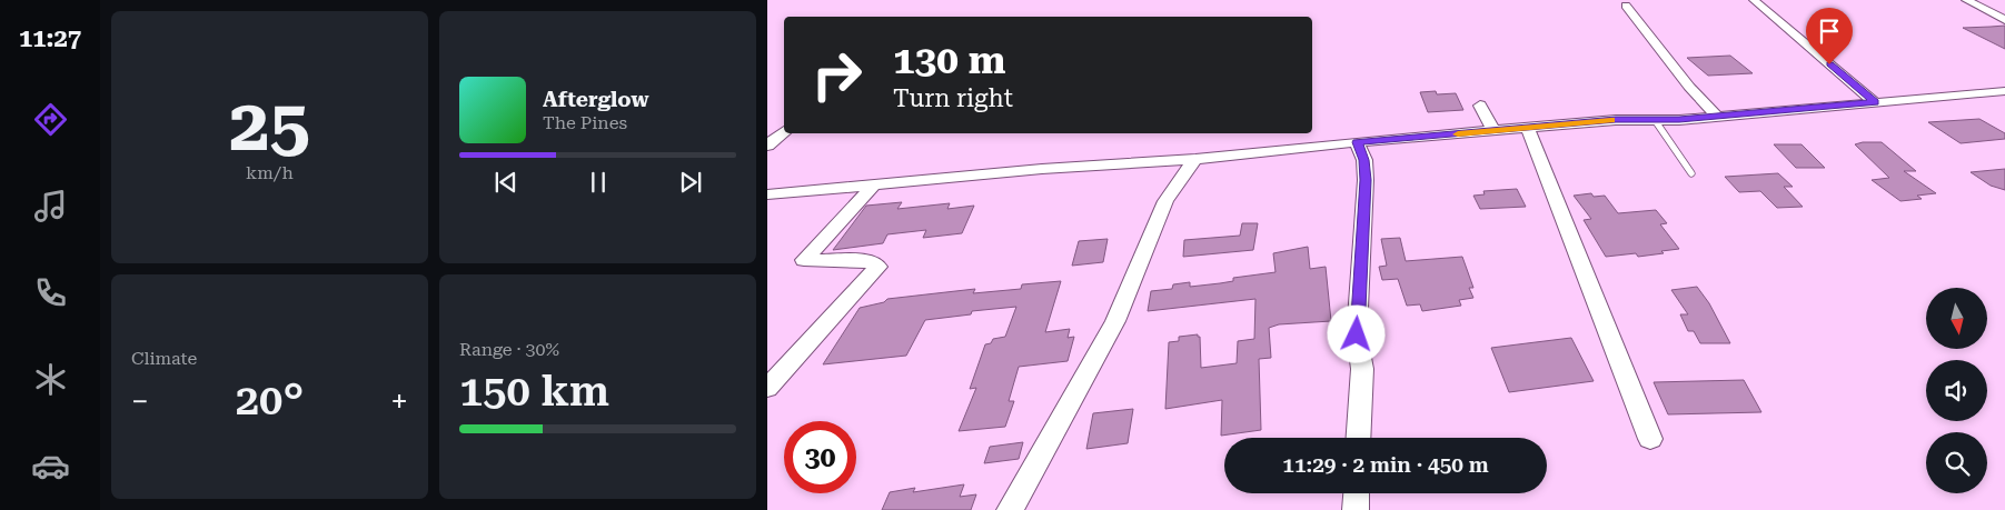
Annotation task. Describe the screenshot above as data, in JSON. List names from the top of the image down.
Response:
{
  "north": "bottom",
  "page": {
    "tabs": "11:27",
    "tile": [
      ["25", "km/h"],
      "Climate",
      ["Range · 30%", "150 km"]
    ],
    "turn": ["130 m", "Turn right"],
    "song": ["Afterglow", "The Pines"],
    "heat": ["−", "20°", "+"],
    "limit": "30",
    "trip": "11:29 · 2 min · 450 m"
  }
}
